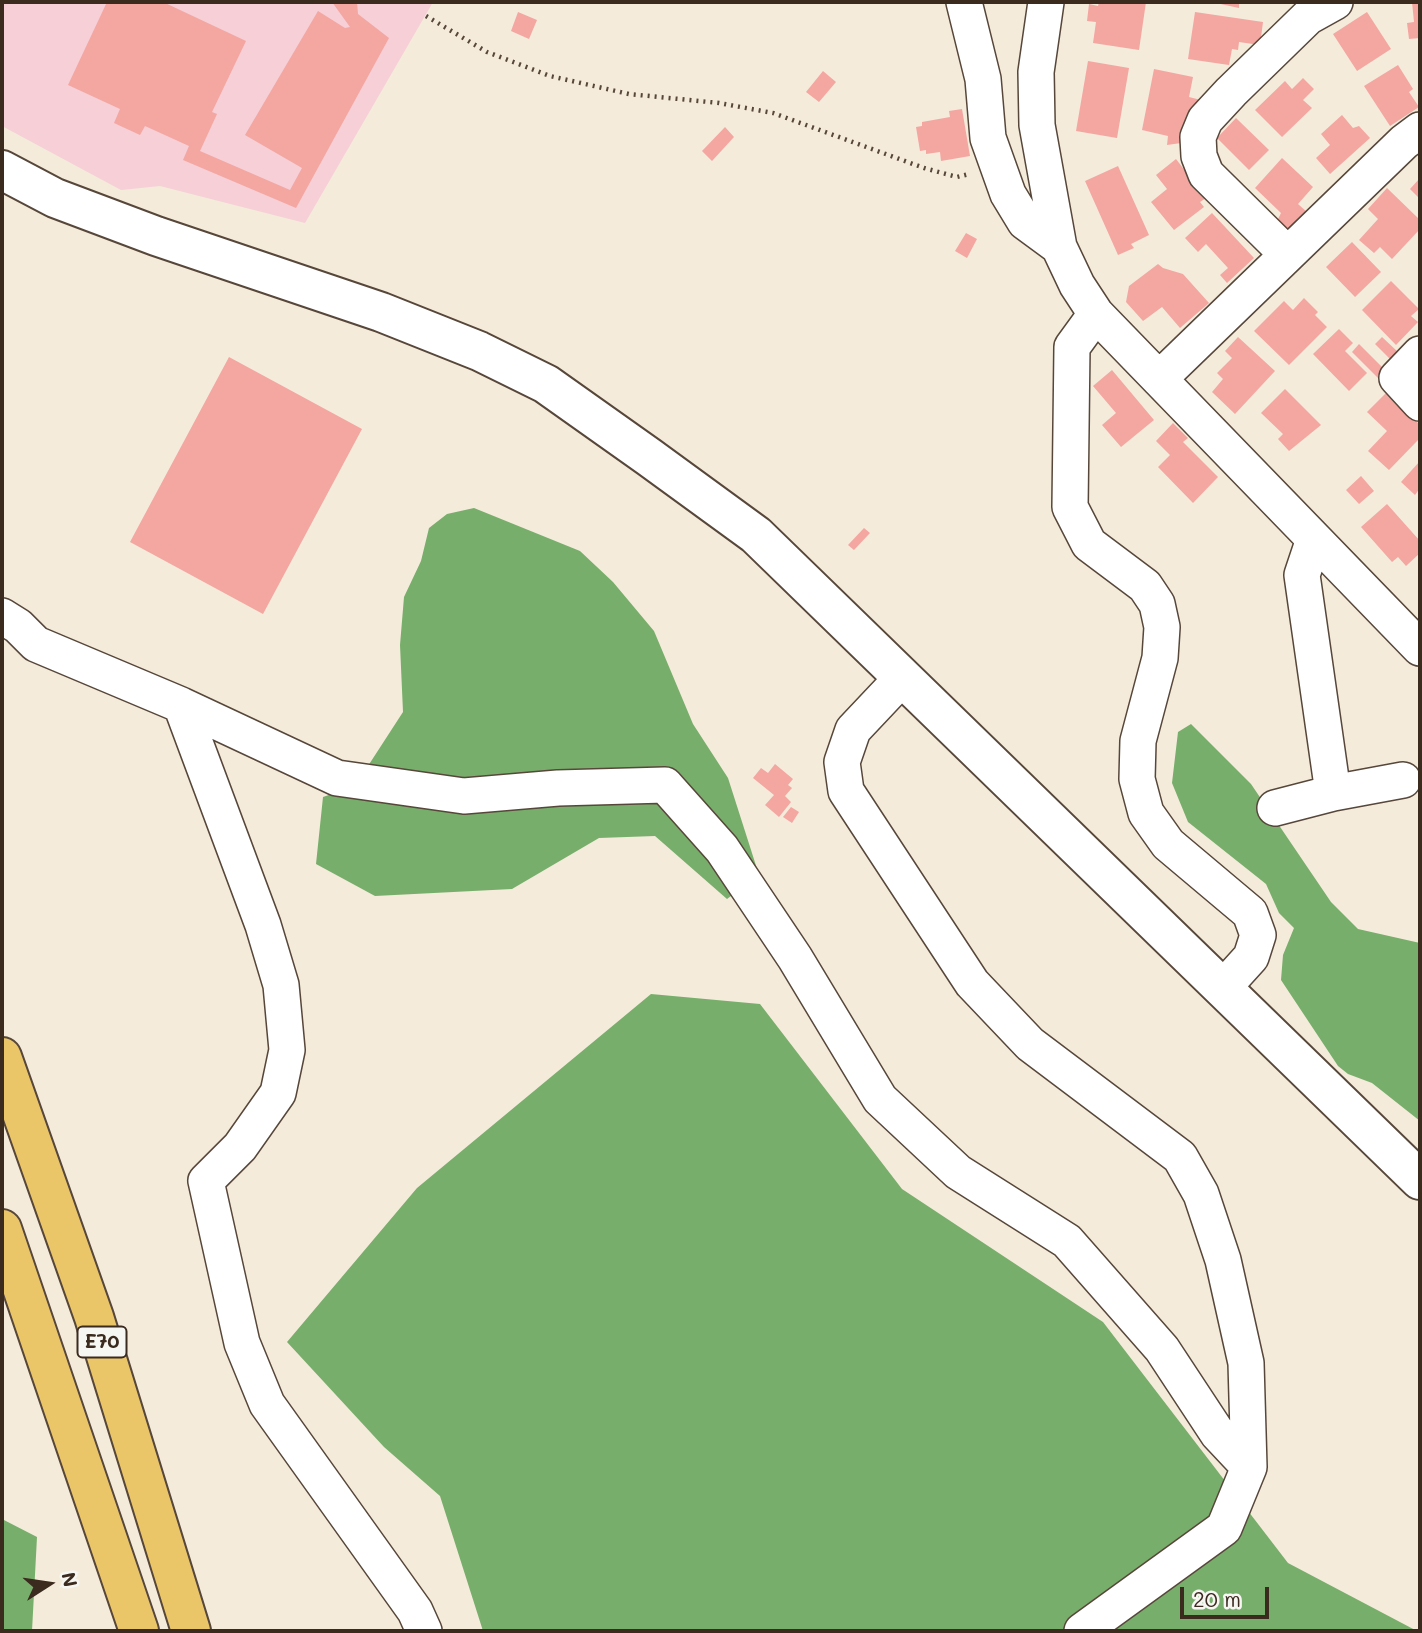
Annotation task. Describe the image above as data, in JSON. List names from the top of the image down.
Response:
{
  "streets": {
    "highway": ["E70"]
  },
  "scale_bar": "20 m",
  "north": "right"
}
